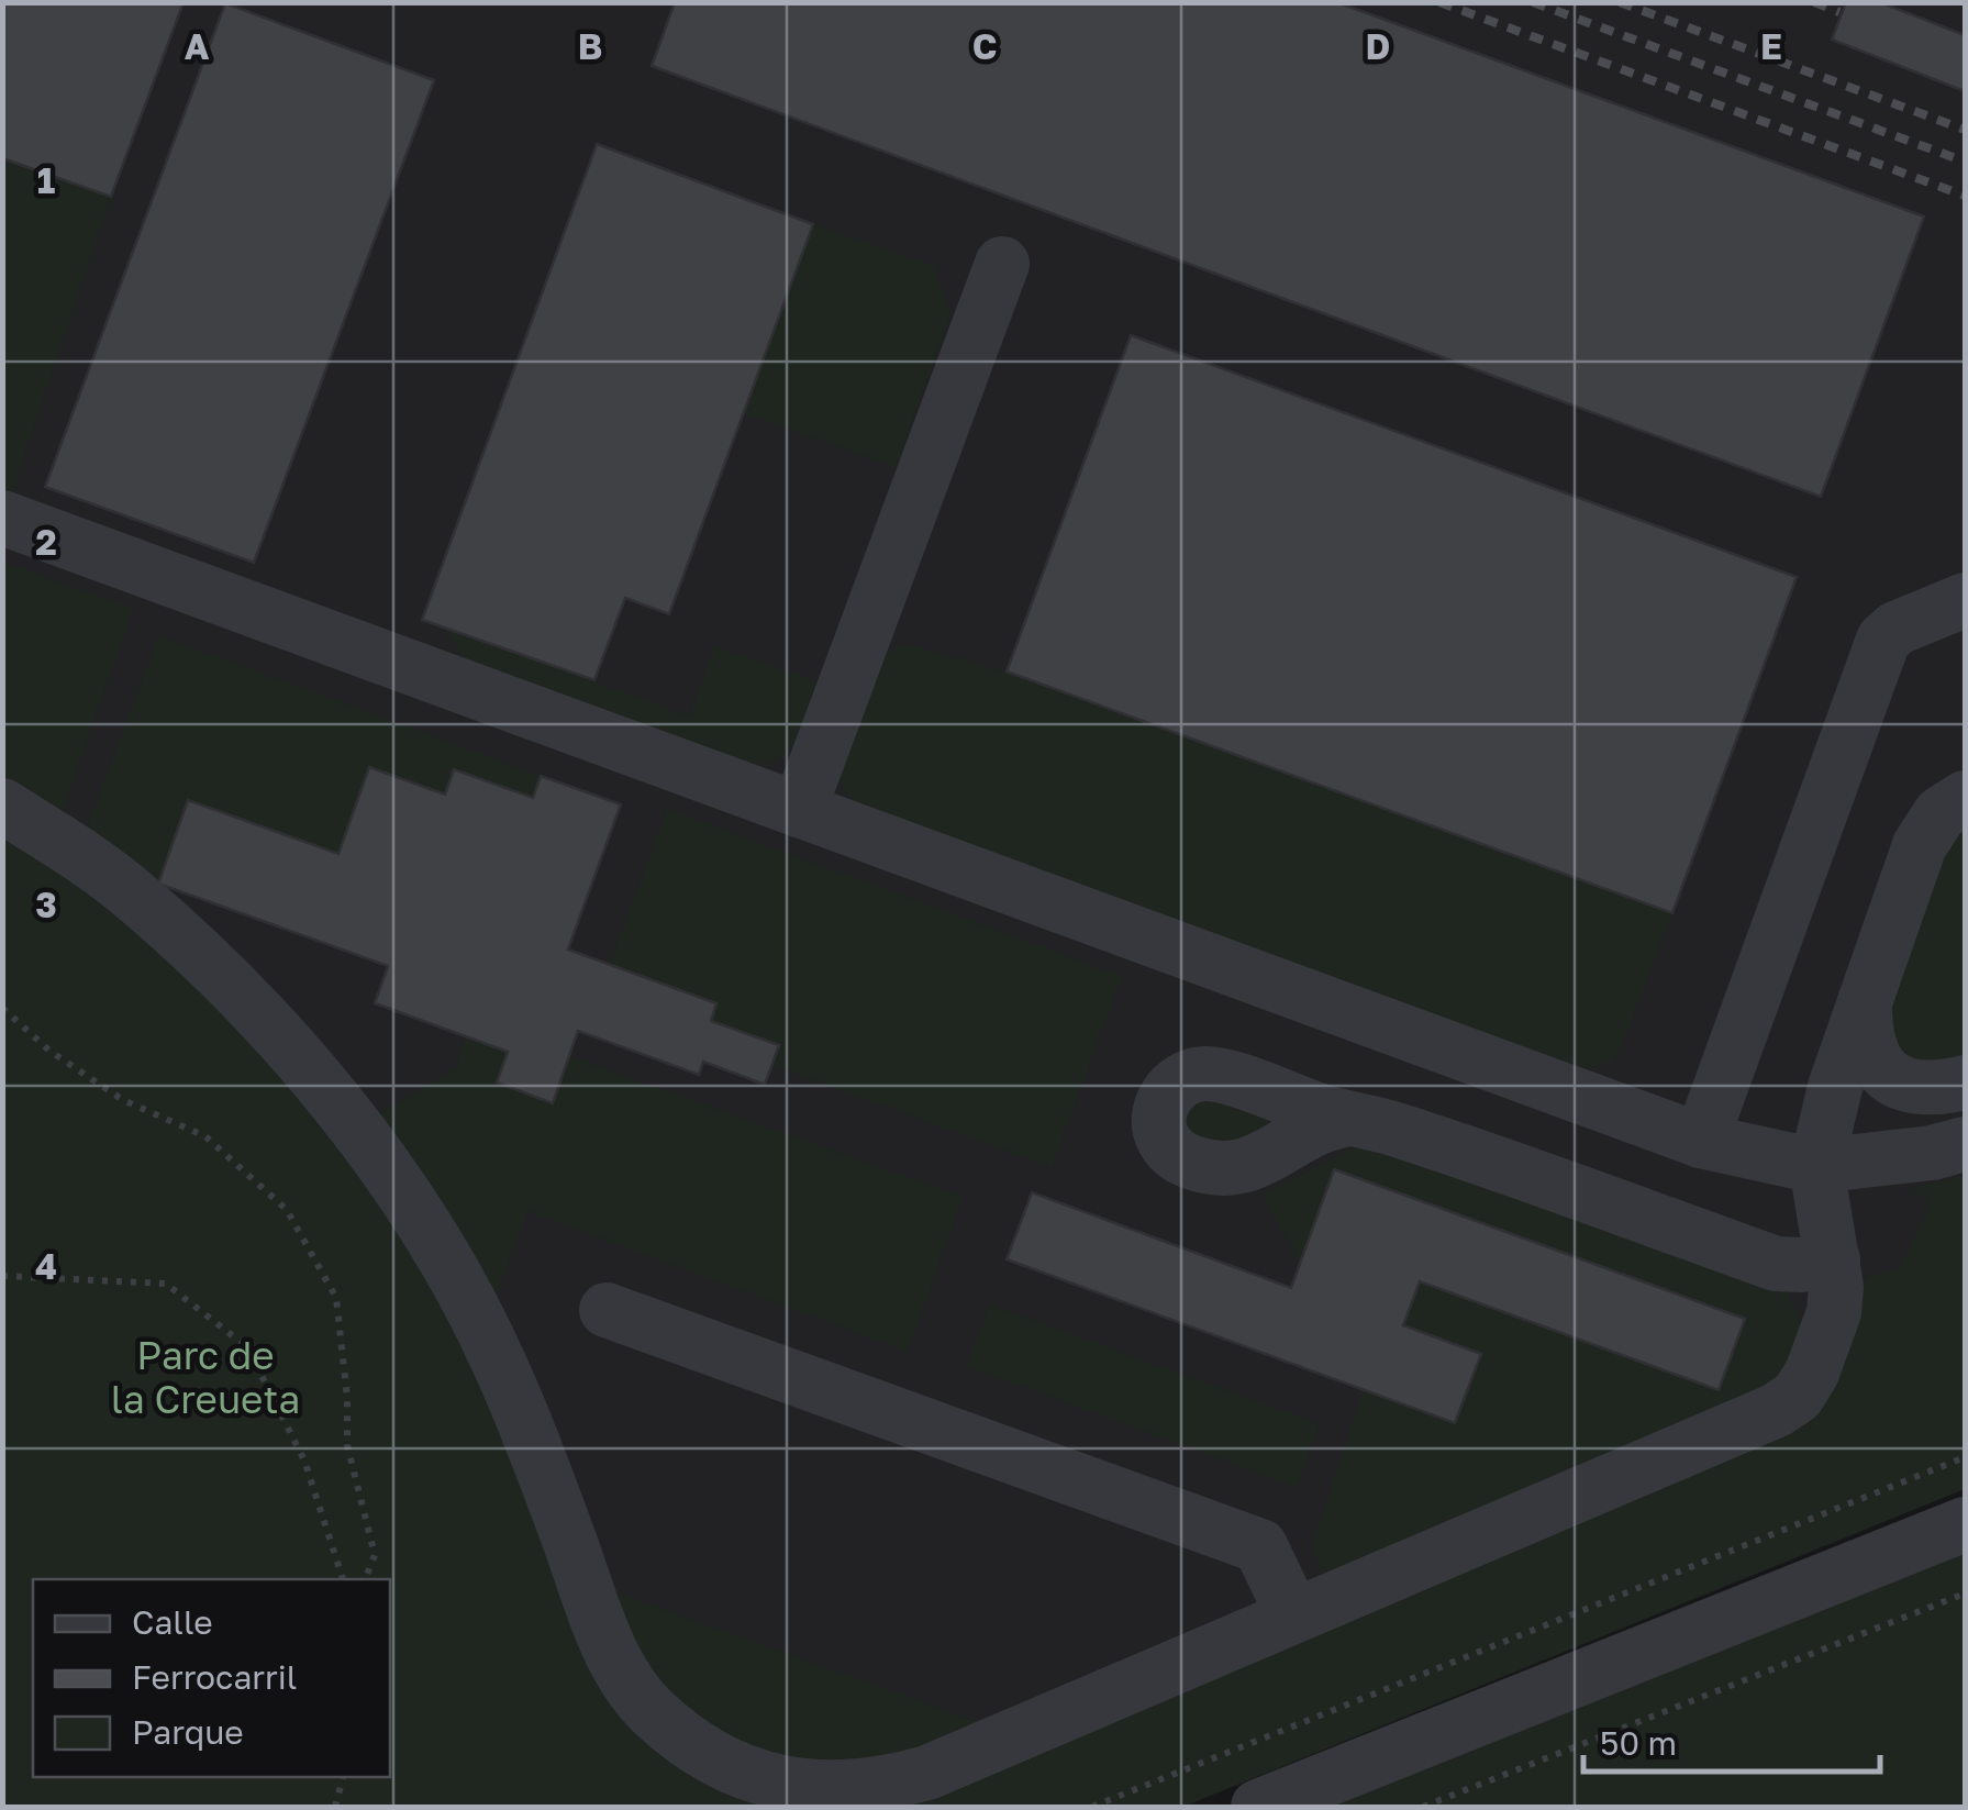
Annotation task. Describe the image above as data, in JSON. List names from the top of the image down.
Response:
{
  "parks": ["Parc de la Creueta"],
  "legend": ["Calle", "Ferrocarril", "Parque"],
  "scale_bar": "50 m",
  "grid": {
    "columns": [
      "A",
      "B",
      "C",
      "D",
      "E"
    ],
    "rows": [
      "1",
      "2",
      "3",
      "4"
    ]
  }
}
